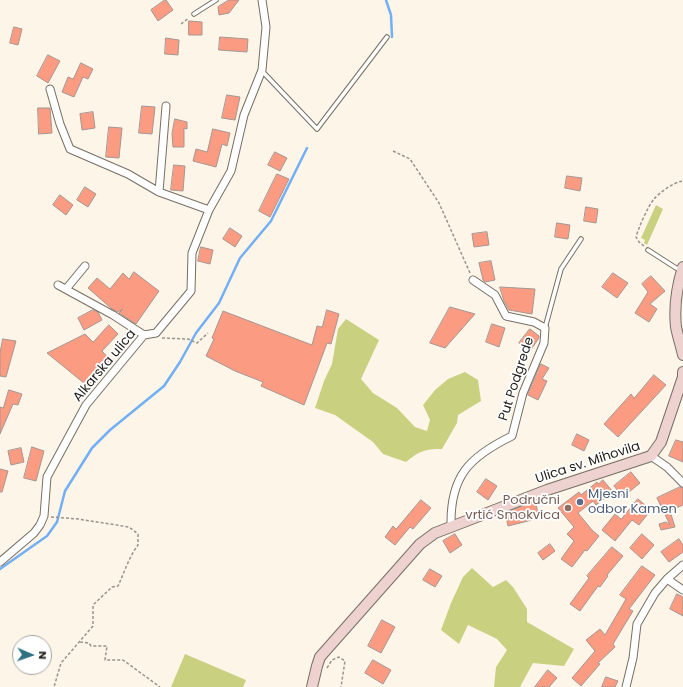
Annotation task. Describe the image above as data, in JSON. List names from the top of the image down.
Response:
{
  "streets": {
    "street": ["Alkarska ulica", "Put Podgrede", "Ulica sv. Mihovila"]
  },
  "crossings": [
    ["Put Podgrede", "Ulica sv. Mihovila"]
  ],
  "places": ["Mjesni odbor Kamen", "Područni vrtić Smokvica"],
  "north": "right"
}
